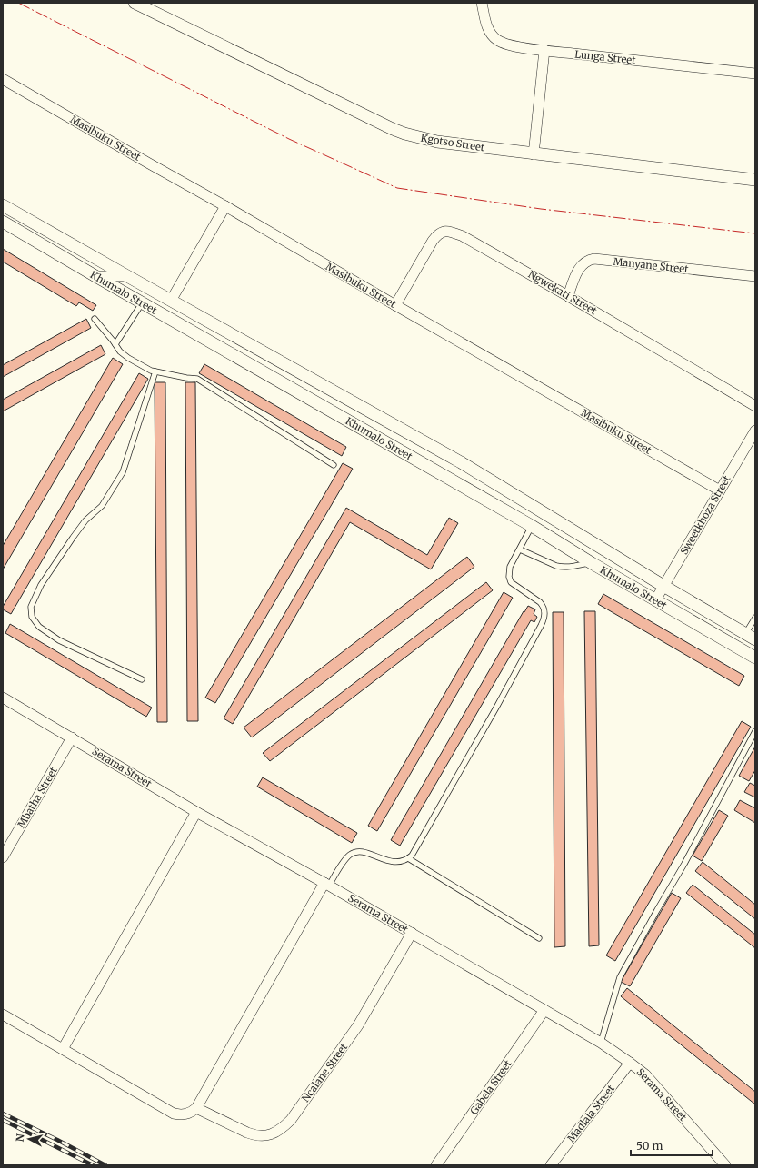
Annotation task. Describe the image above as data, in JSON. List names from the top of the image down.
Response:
{
  "streets": {
    "street": [
      "Lunga Street",
      "Masibuku Street",
      "Kgotso Street",
      "Manyane Street",
      "Khumalo Street",
      "Ngwekati Street",
      "Sweetkhoza Street",
      "Serama Street",
      "Mbatha Street",
      "Ncalane Street",
      "Gabela Street",
      "Madlala Street"
    ]
  },
  "crossings": [
    ["Masibuku Street", "Ngwekati Street"],
    ["Masibuku Street", "Sweetkhoza Street"],
    ["Manyane Street", "Ngwekati Street"],
    ["Khumalo Street", "Sweetkhoza Street"],
    ["Serama Street", "Mbatha Street"],
    ["Serama Street", "Ncalane Street"],
    ["Serama Street", "Gabela Street"],
    ["Serama Street", "Madlala Street"]
  ],
  "scale_bar": "50 m",
  "north": "left"
}
